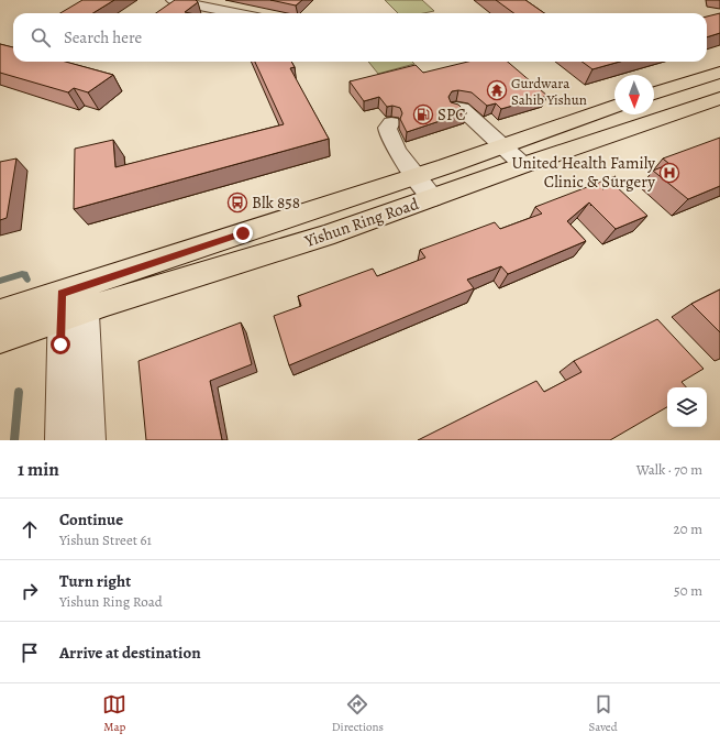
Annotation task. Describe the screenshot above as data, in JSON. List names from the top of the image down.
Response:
{
  "streets": {
    "main road": ["Yishun Ring Road"]
  },
  "places": {
    "temple": ["Gurdwara Sahib Yishun"],
    "fuel station": ["SPC"],
    "hospital": ["United Health Family Clinic & Surgery"],
    "bus stop": ["Blk 858"]
  },
  "north": "bottom",
  "page": {
    "search": "Search here",
    "heading": ["1 min", "Walk · 70 m"],
    "list": [
      ["Continue", "Yishun Street 61", "20 m"],
      ["Turn right", "Yishun Ring Road", "50 m"],
      "Arrive at destination"
    ],
    "nav": ["Map", "Directions", "Saved"]
  }
}
